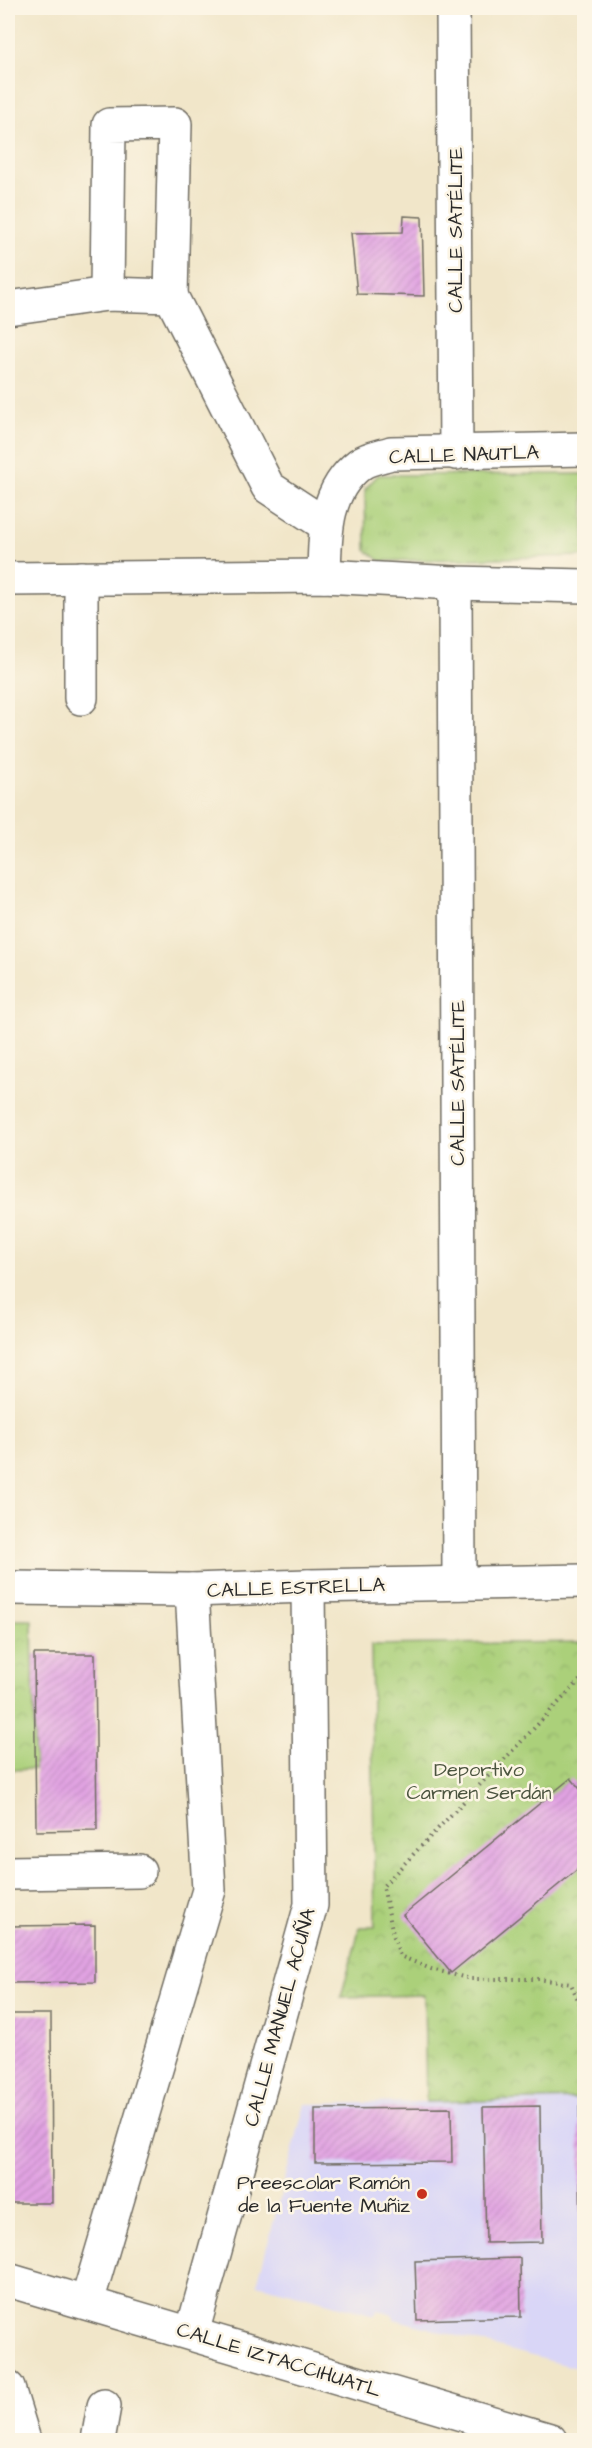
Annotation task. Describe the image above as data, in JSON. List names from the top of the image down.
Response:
{
  "streets": {
    "street": [
      "CALLE SATÉLITE",
      "CALLE NAUTLA",
      "CALLE ESTRELLA",
      "CALLE MANUEL ACUÑA",
      "CALLE IZTACCIHUATL"
    ]
  },
  "crossings": [
    ["CALLE SATÉLITE", "CALLE NAUTLA"],
    ["CALLE SATÉLITE", "CALLE ESTRELLA"],
    ["CALLE ESTRELLA", "CALLE MANUEL ACUÑA"],
    ["CALLE MANUEL ACUÑA", "CALLE IZTACCIHUATL"]
  ],
  "parks": ["Deportivo Carmen Serdán"],
  "places": ["Preescolar Ramón de la Fuente Muñiz"]
}
